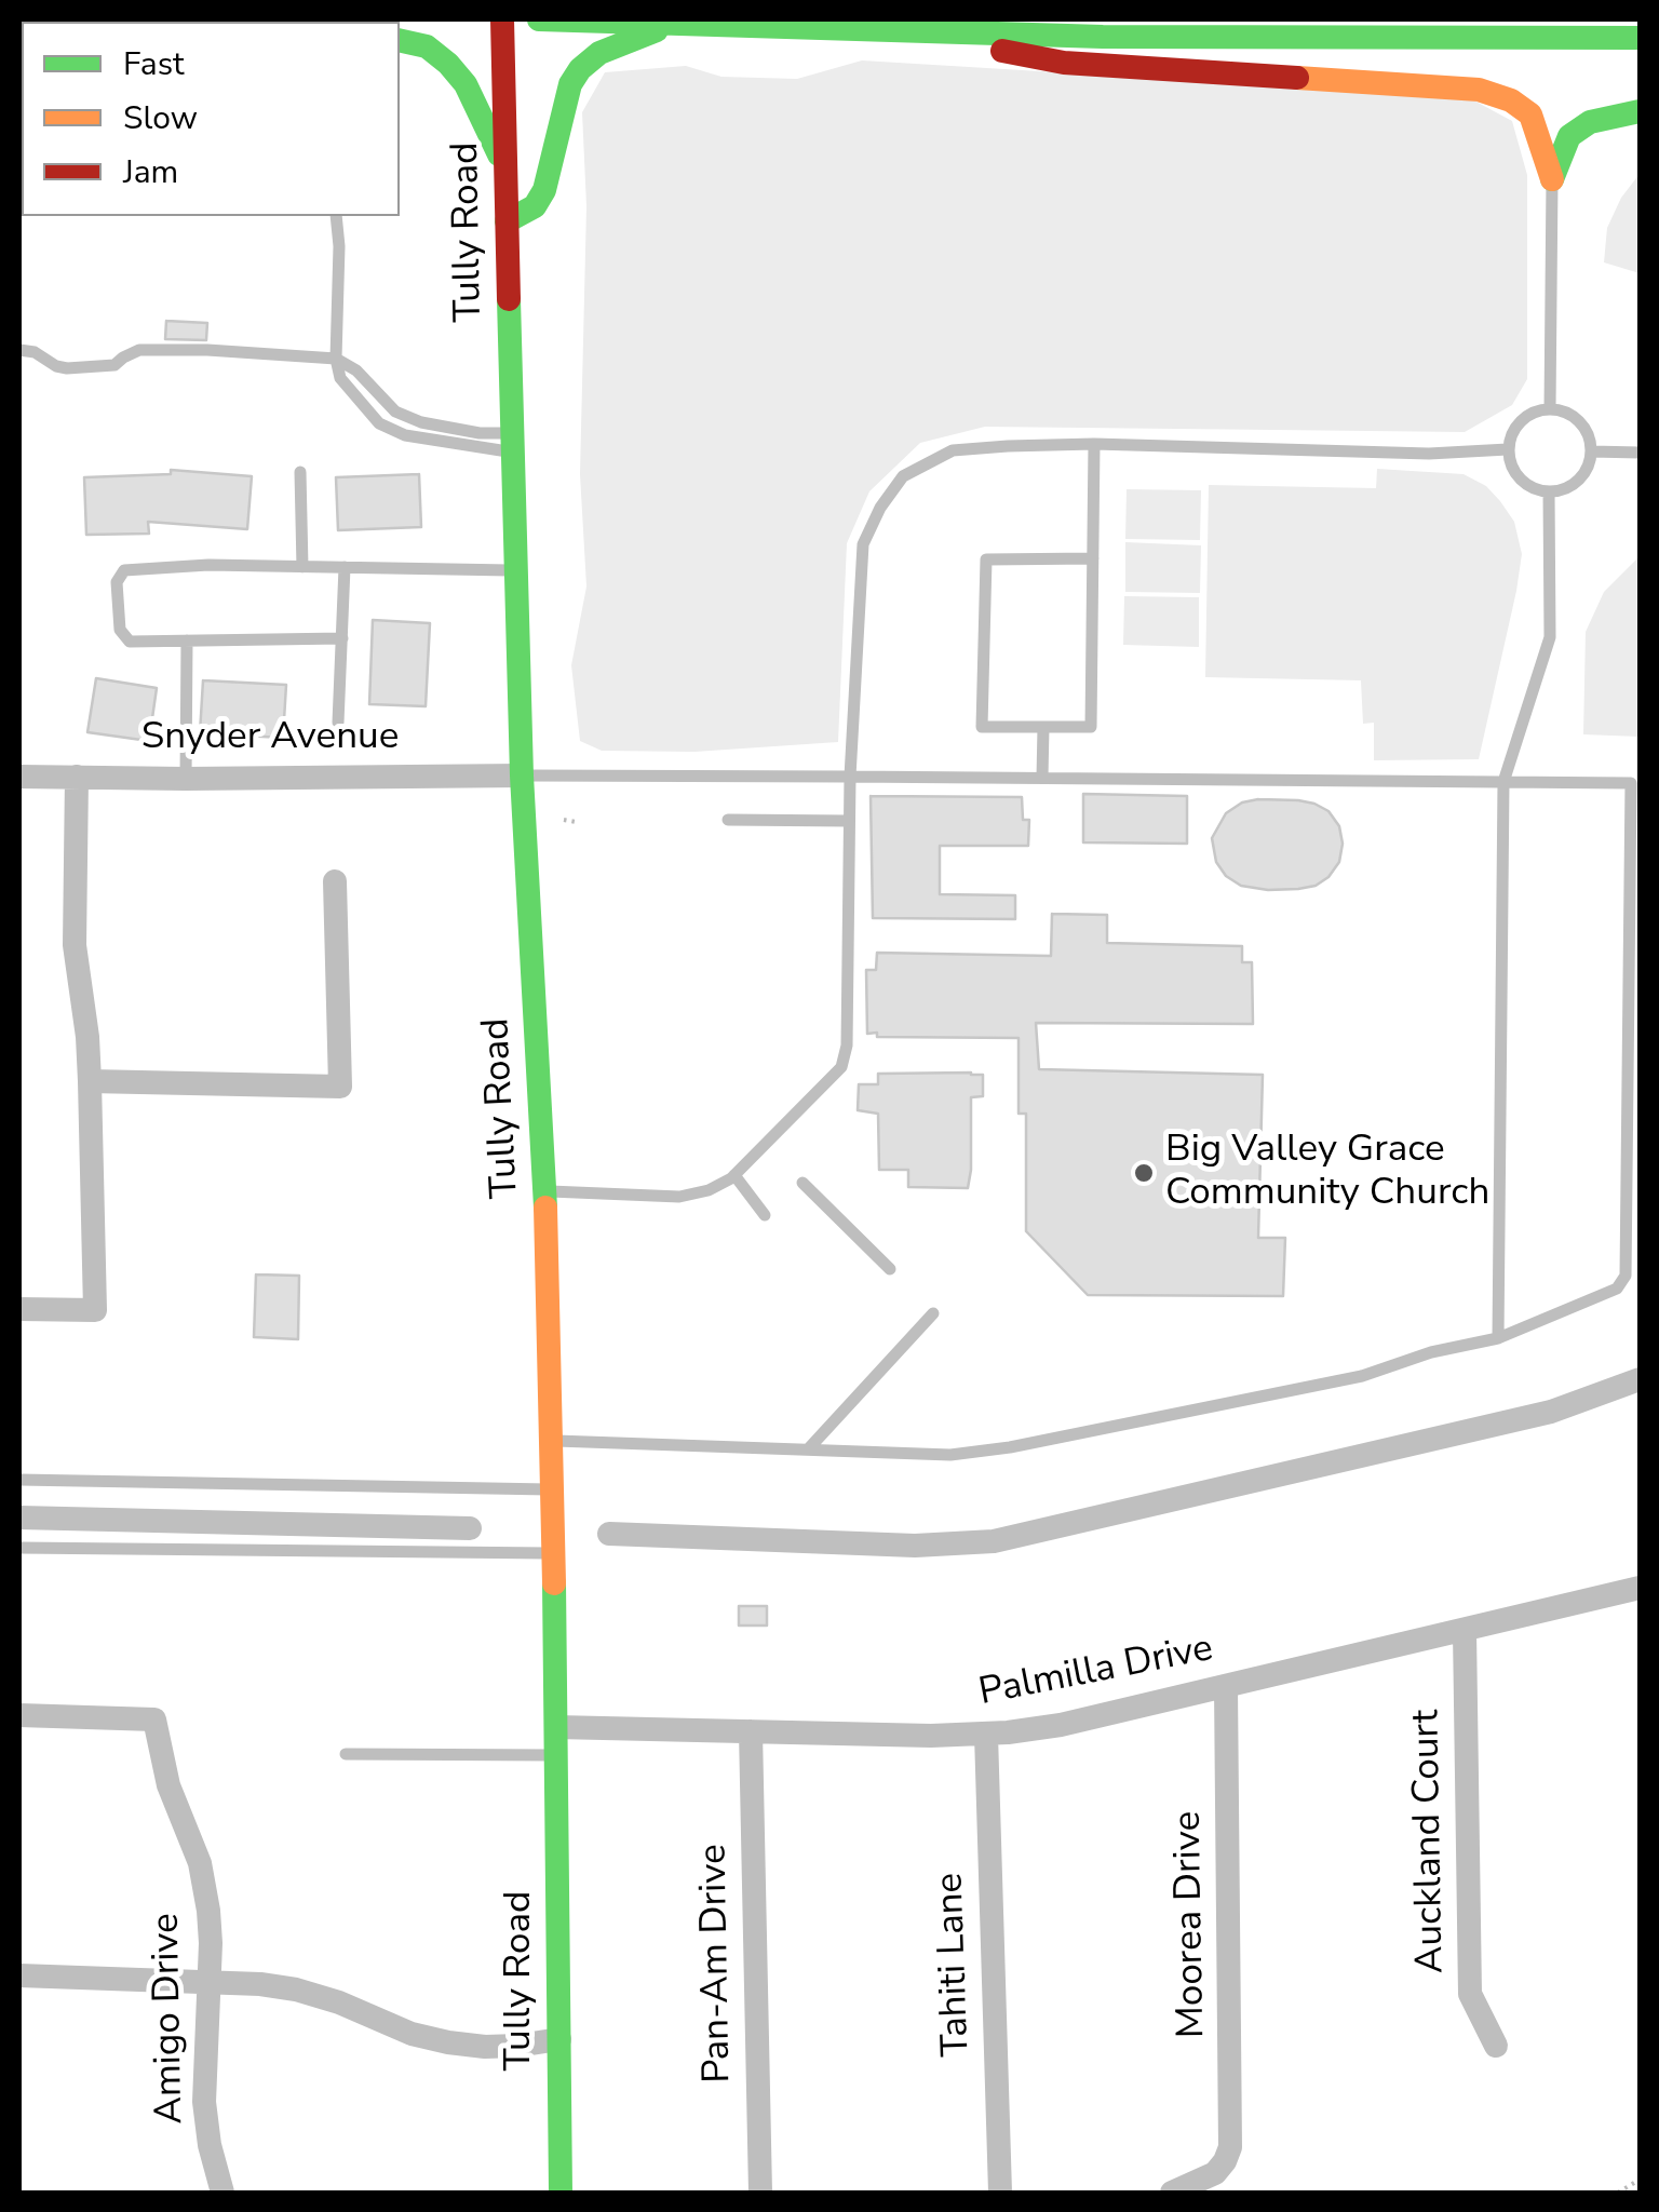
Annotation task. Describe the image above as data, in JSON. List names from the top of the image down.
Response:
{
  "streets": {
    "main road": ["Tully Road"],
    "street": [
      "Snyder Avenue",
      "Palmilla Drive",
      "Auckland Court",
      "Moorea Drive",
      "Pan-Am Drive",
      "Tahiti Lane",
      "Amigo Drive"
    ]
  },
  "crossings": [
    ["Tully Road", "Snyder Avenue"],
    ["Tully Road", "Palmilla Drive"],
    ["Palmilla Drive", "Auckland Court"],
    ["Palmilla Drive", "Moorea Drive"],
    ["Palmilla Drive", "Pan-Am Drive"],
    ["Palmilla Drive", "Tahiti Lane"]
  ],
  "places": ["Big Valley Grace Community Church"],
  "legend": ["Fast", "Slow", "Jam"]
}
